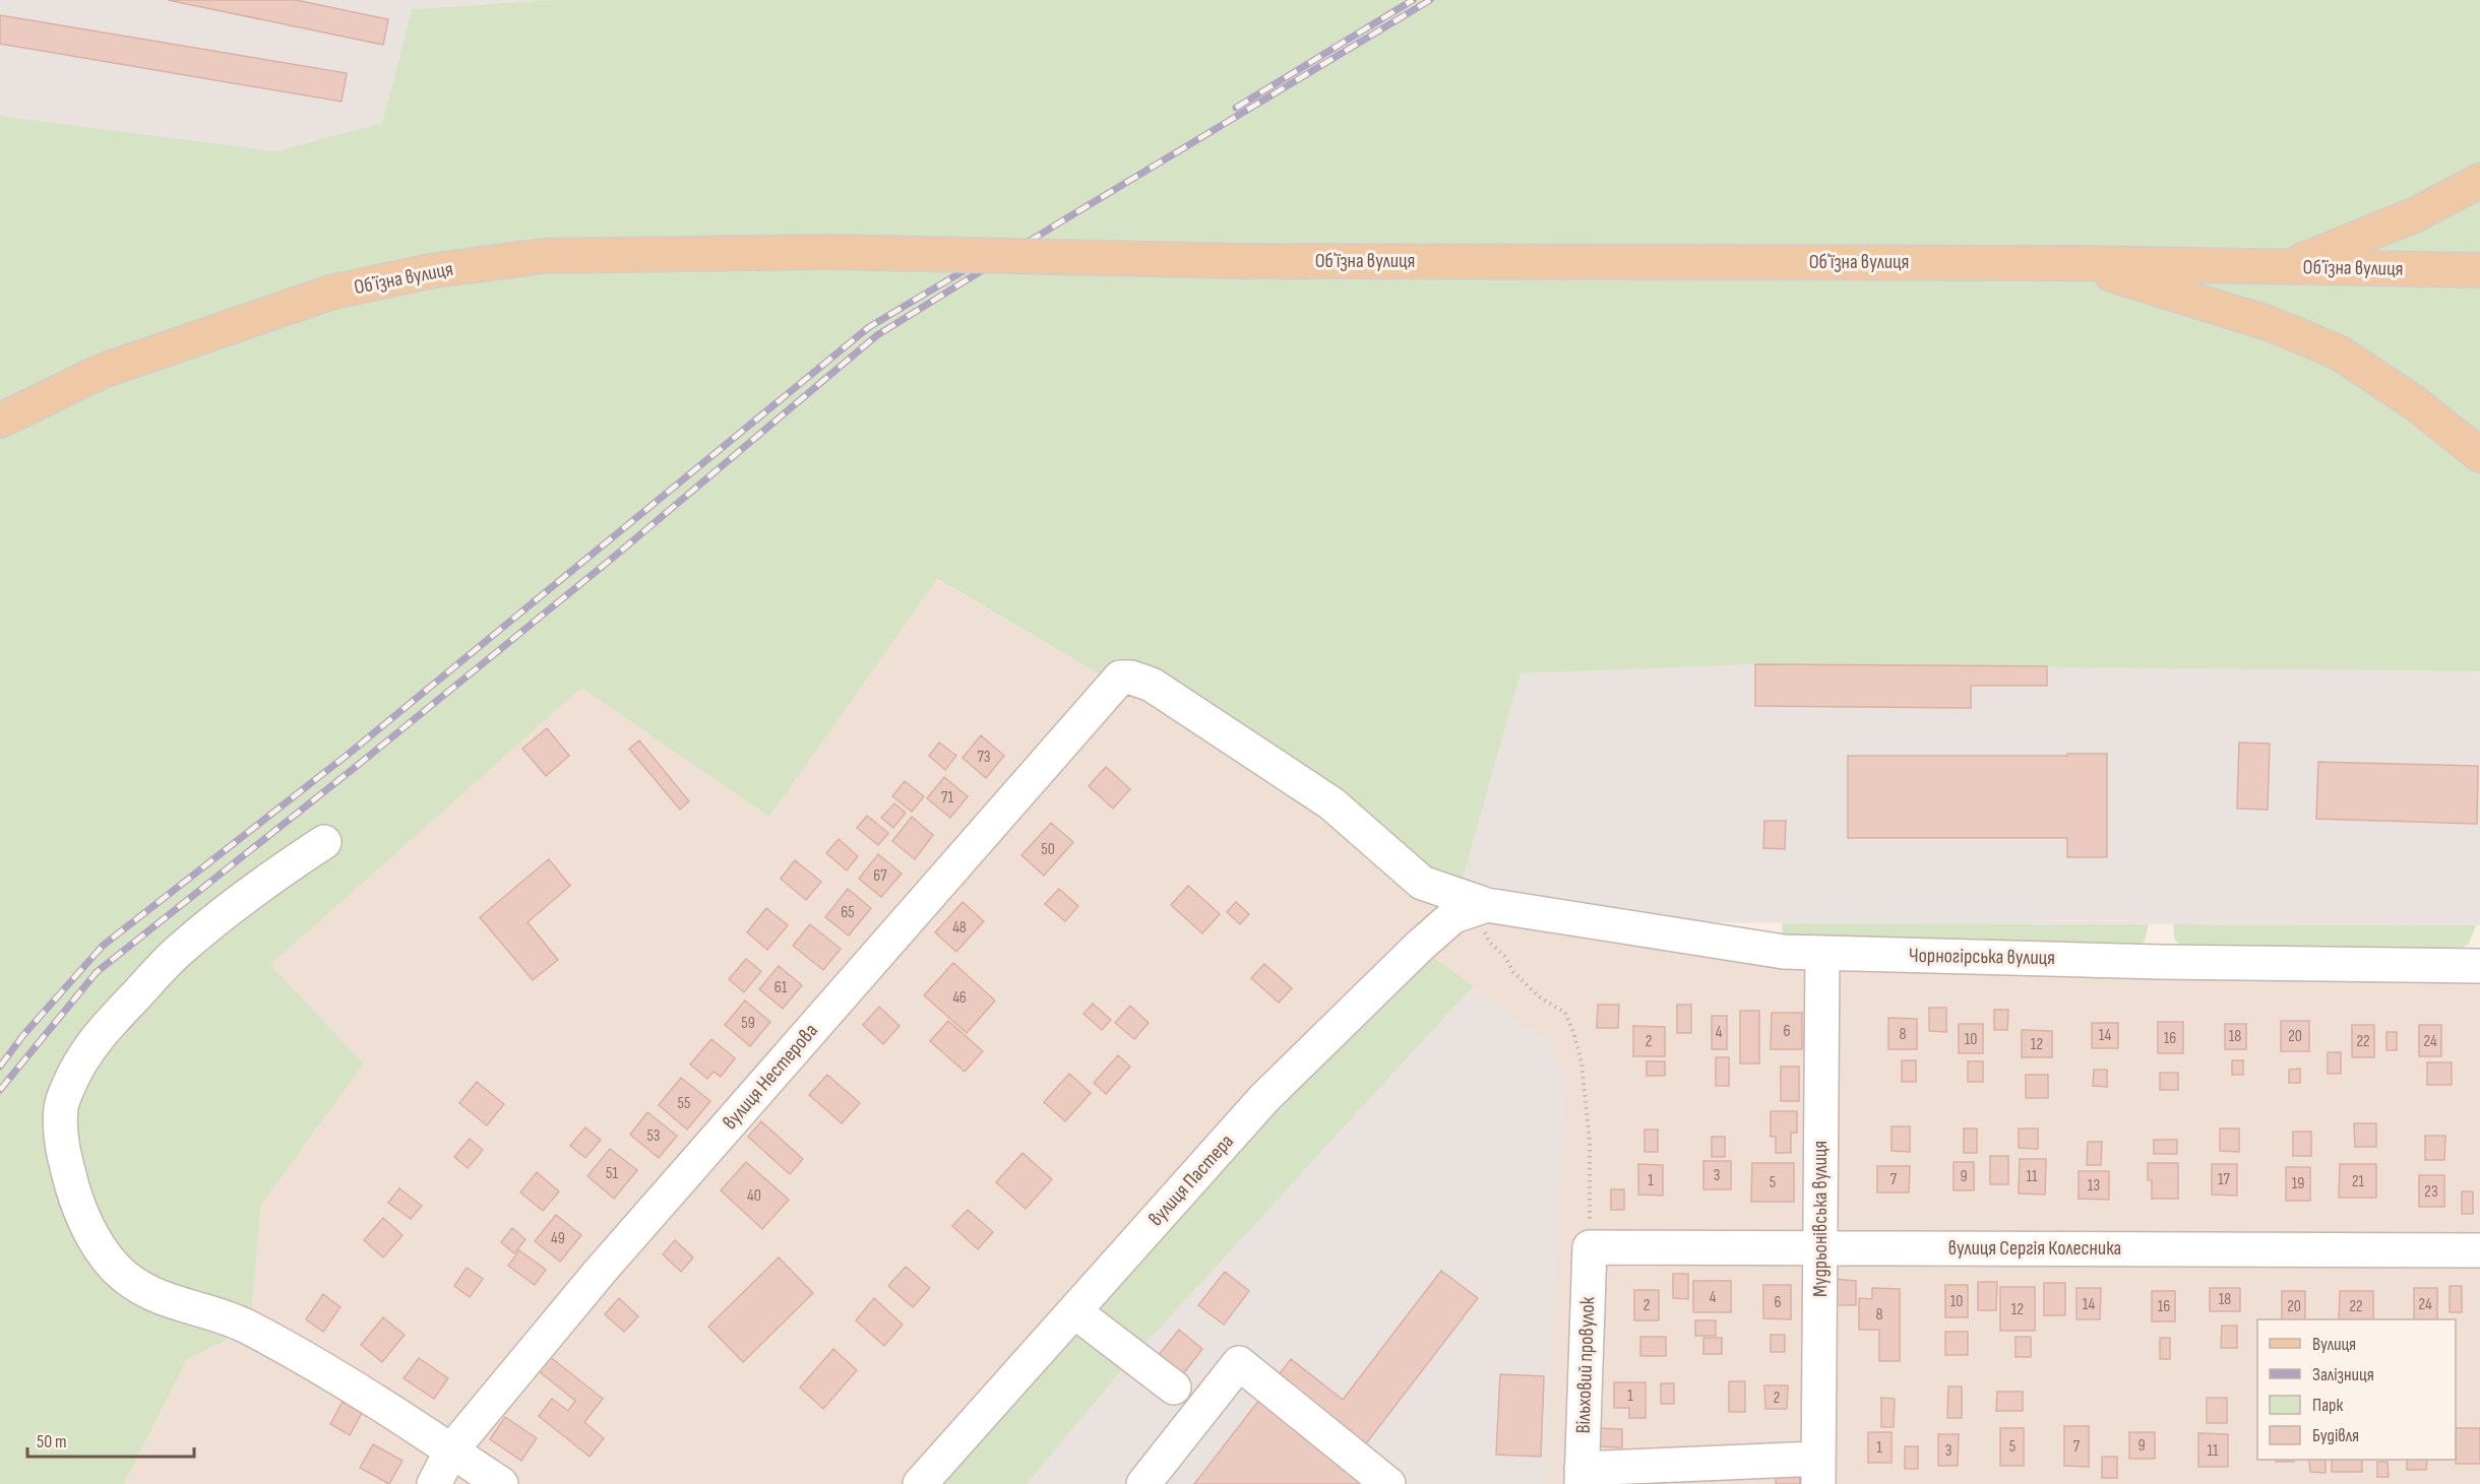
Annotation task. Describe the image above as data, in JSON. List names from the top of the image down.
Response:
{
  "streets": {
    "main road": ["Обʼїзна вулиця"],
    "street": [
      "Чорногірська вулиця",
      "вулиця Нестерова",
      "вулиця Пастера",
      "Мудрьонівська вулиця",
      "вулиця Сергія Колесника",
      "Вільховий провулок"
    ]
  },
  "crossings": [
    ["Чорногірська вулиця", "вулиця Нестерова"],
    ["Чорногірська вулиця", "вулиця Пастера"],
    ["Чорногірська вулиця", "Мудрьонівська вулиця"],
    ["Мудрьонівська вулиця", "вулиця Сергія Колесника"],
    ["вулиця Сергія Колесника", "Вільховий провулок"]
  ],
  "house_numbers": [
    "73",
    "71",
    "50",
    "67",
    "65",
    "48",
    "61",
    "46",
    "59",
    "6",
    "4",
    "8",
    "14",
    "18",
    "20",
    "16",
    "10",
    "2",
    "22",
    "24",
    "12",
    "55",
    "53",
    "51",
    "3",
    "9",
    "11",
    "7",
    "17",
    "1",
    "21",
    "5",
    "19",
    "13",
    "23",
    "40",
    "49",
    "4",
    "18",
    "10",
    "6",
    "14",
    "24",
    "2",
    "16",
    "20",
    "22",
    "12",
    "8",
    "1",
    "2",
    "9",
    "5",
    "7",
    "1",
    "3",
    "11"
  ],
  "legend": [
    "Вулиця",
    "Залізниця",
    "Парк",
    "Будівля"
  ],
  "scale_bar": "50 m"
}
